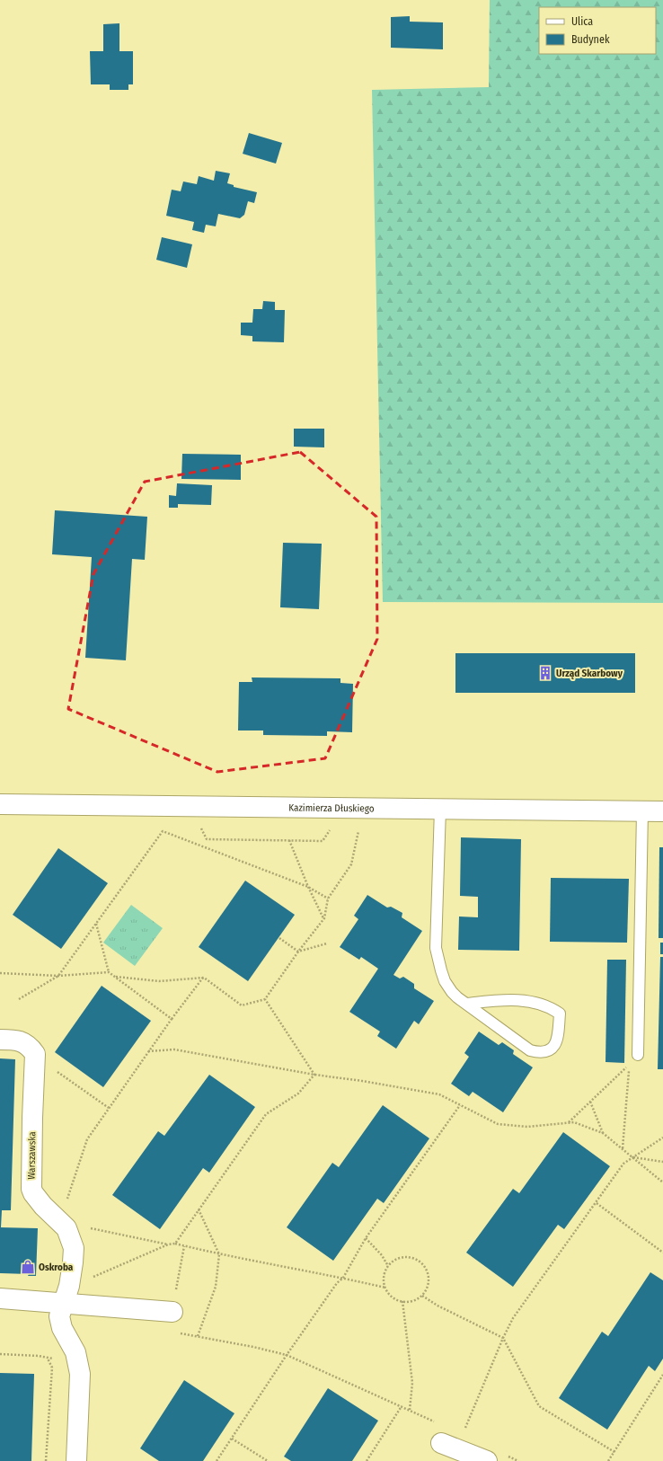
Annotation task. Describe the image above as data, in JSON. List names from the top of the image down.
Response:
{
  "streets": {
    "street": ["Kazimierza Dłuskiego", "Warszawska"]
  },
  "places": {
    "building": ["Urząd Skarbowy"],
    "shop": ["Oskroba"]
  },
  "legend": ["Ulica", "Budynek"]
}
